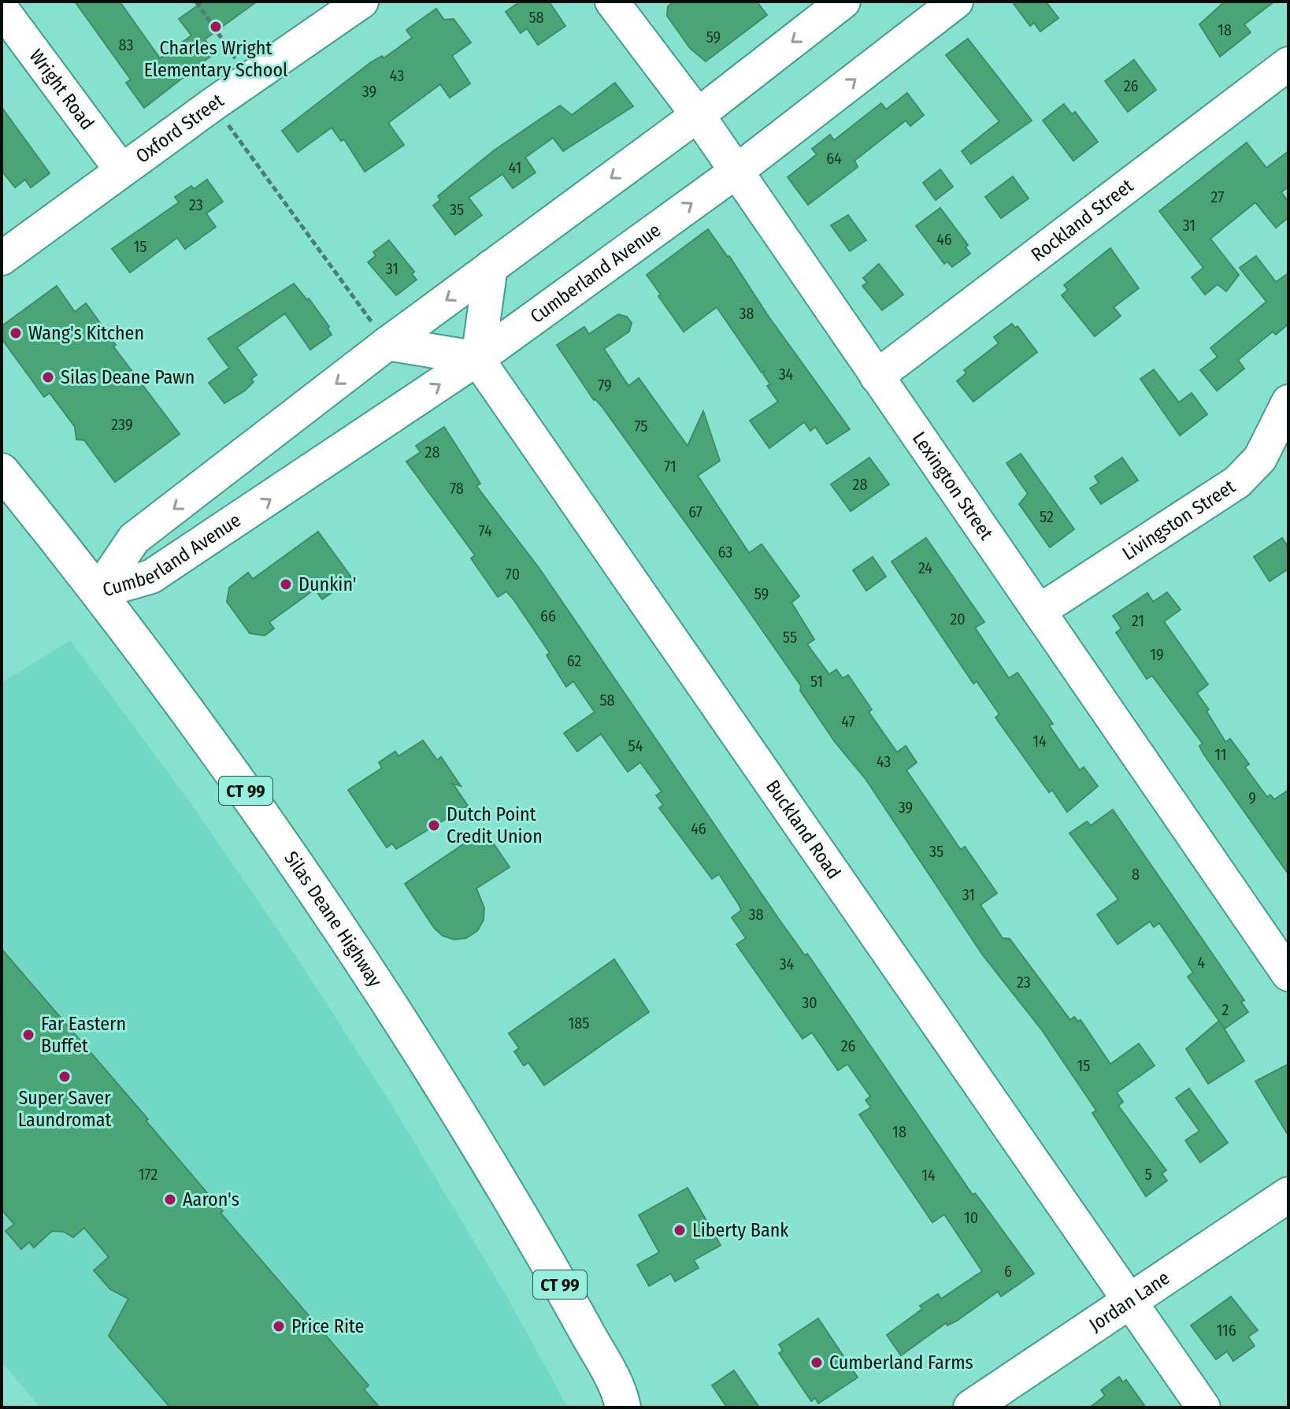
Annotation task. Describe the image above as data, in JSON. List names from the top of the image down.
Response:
{
  "streets": {
    "main road": ["CT 99", "Silas Deane Highway", "Jordan Lane"],
    "street": [
      "Wright Road",
      "Oxford Street",
      "Rockland Street",
      "Cumberland Avenue",
      "Lexington Street",
      "Livingston Street",
      "Buckland Road"
    ]
  },
  "crossings": [
    ["Wright Road", "Oxford Street"],
    ["Rockland Street", "Lexington Street"],
    ["Cumberland Avenue", "Lexington Street"],
    ["Cumberland Avenue", "Buckland Road"],
    ["Cumberland Avenue", "Silas Deane Highway"],
    ["Lexington Street", "Livingston Street"],
    ["Buckland Road", "Jordan Lane"]
  ],
  "places": [
    "Charles Wright Elementary School",
    "Wang's Kitchen",
    "Silas Deane Pawn",
    "Dunkin'",
    "Dutch Point Credit Union",
    "Far Eastern Buffet",
    "Super Saver Laundromat",
    "Aaron's",
    "Liberty Bank",
    "Price Rite",
    "Cumberland Farms"
  ],
  "house_numbers": [
    "58",
    "18",
    "59",
    "83",
    "43",
    "26",
    "39",
    "64",
    "41",
    "27",
    "23",
    "35",
    "31",
    "46",
    "15",
    "31",
    "38",
    "34",
    "79",
    "239",
    "75",
    "28",
    "71",
    "28",
    "78",
    "67",
    "52",
    "74",
    "63",
    "24",
    "70",
    "59",
    "66",
    "20",
    "21",
    "55",
    "19",
    "62",
    "51",
    "58",
    "47",
    "14",
    "54",
    "11",
    "43",
    "9",
    "39",
    "46",
    "35",
    "8",
    "31",
    "38",
    "4",
    "34",
    "23",
    "30",
    "2",
    "185",
    "26",
    "15",
    "18",
    "172",
    "5",
    "14",
    "10",
    "6",
    "116"
  ]
}
